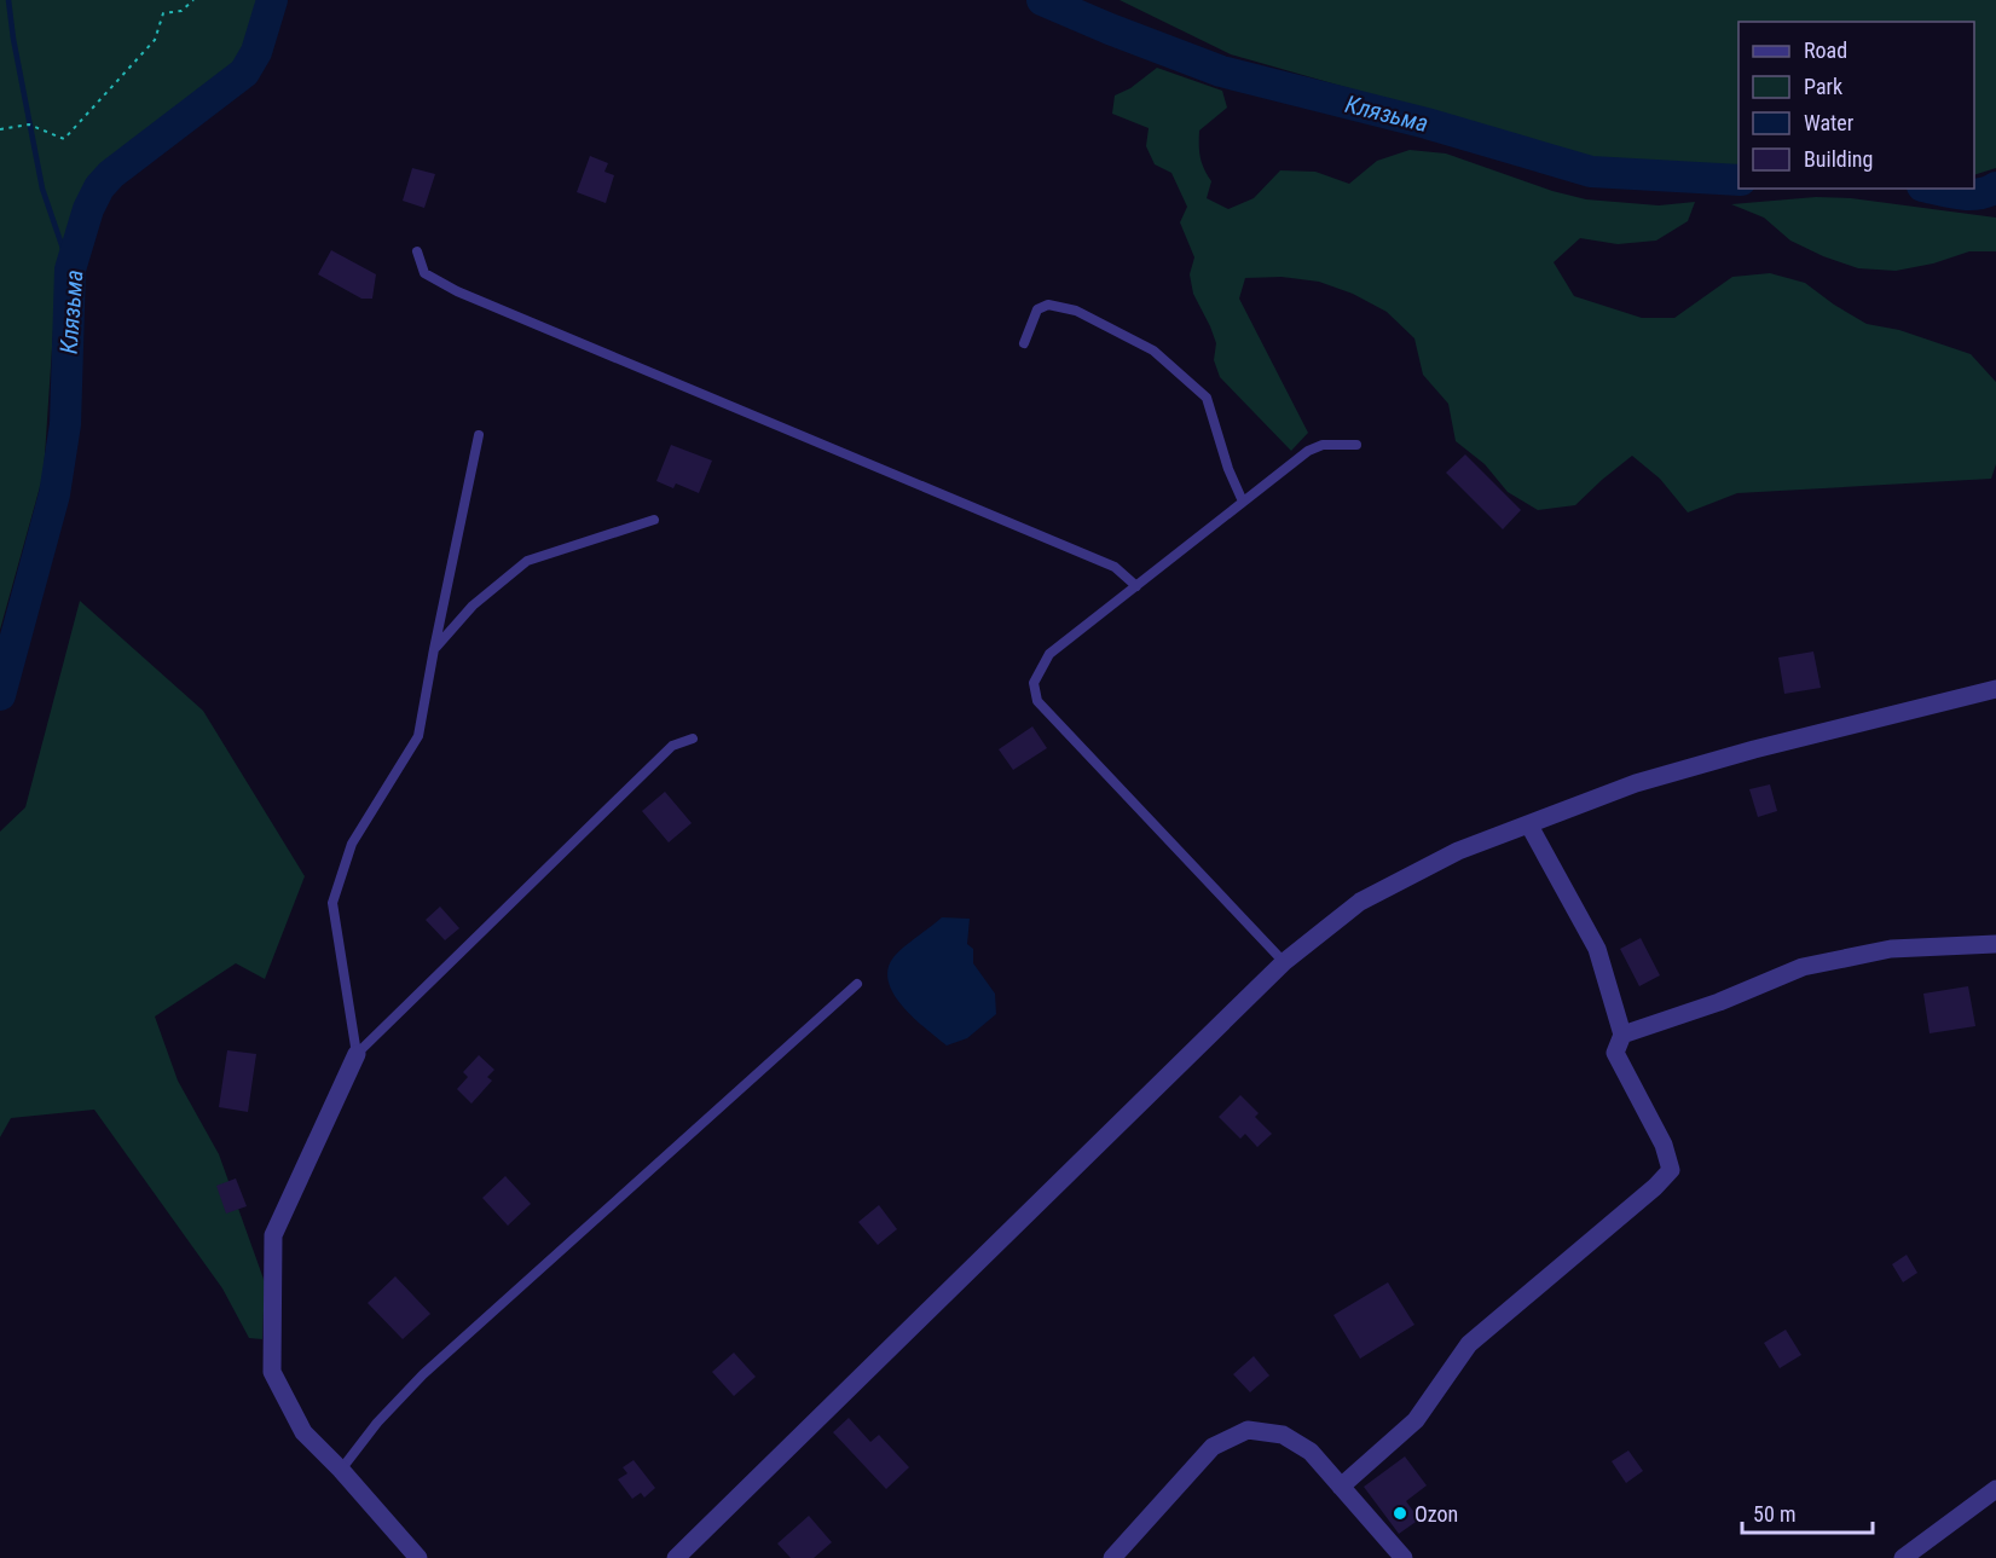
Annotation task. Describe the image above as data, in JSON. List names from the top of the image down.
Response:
{
  "water": ["Клязьма"],
  "places": ["Ozon"],
  "legend": [
    "Road",
    "Park",
    "Water",
    "Building"
  ],
  "scale_bar": "50 m"
}
